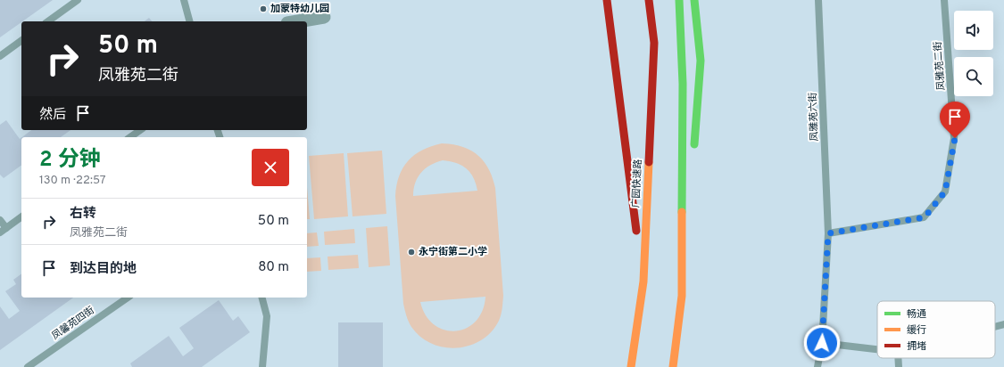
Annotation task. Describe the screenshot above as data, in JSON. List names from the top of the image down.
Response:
{
  "streets": {
    "highway": ["广园快速路"],
    "lane": ["凤雅苑二街", "凤雅苑六街", "凤馨苑四街"]
  },
  "crossings": [
    ["凤雅苑二街", "凤雅苑六街"]
  ],
  "places": ["加蒙特幼儿园", "永宁街第二小学"],
  "legend": ["畅通", "缓行", "拥堵"],
  "page": {
    "turn": ["50 m", "凤雅苑二街"],
    "then": "然后",
    "heading": ["2 分钟", "130 m · 22:57"],
    "list": [
      {
        "name": "右转",
        "note": "凤雅苑二街",
        "value": "50 m"
      },
      {
        "name": "到达目的地",
        "value": "80 m"
      }
    ]
  }
}
